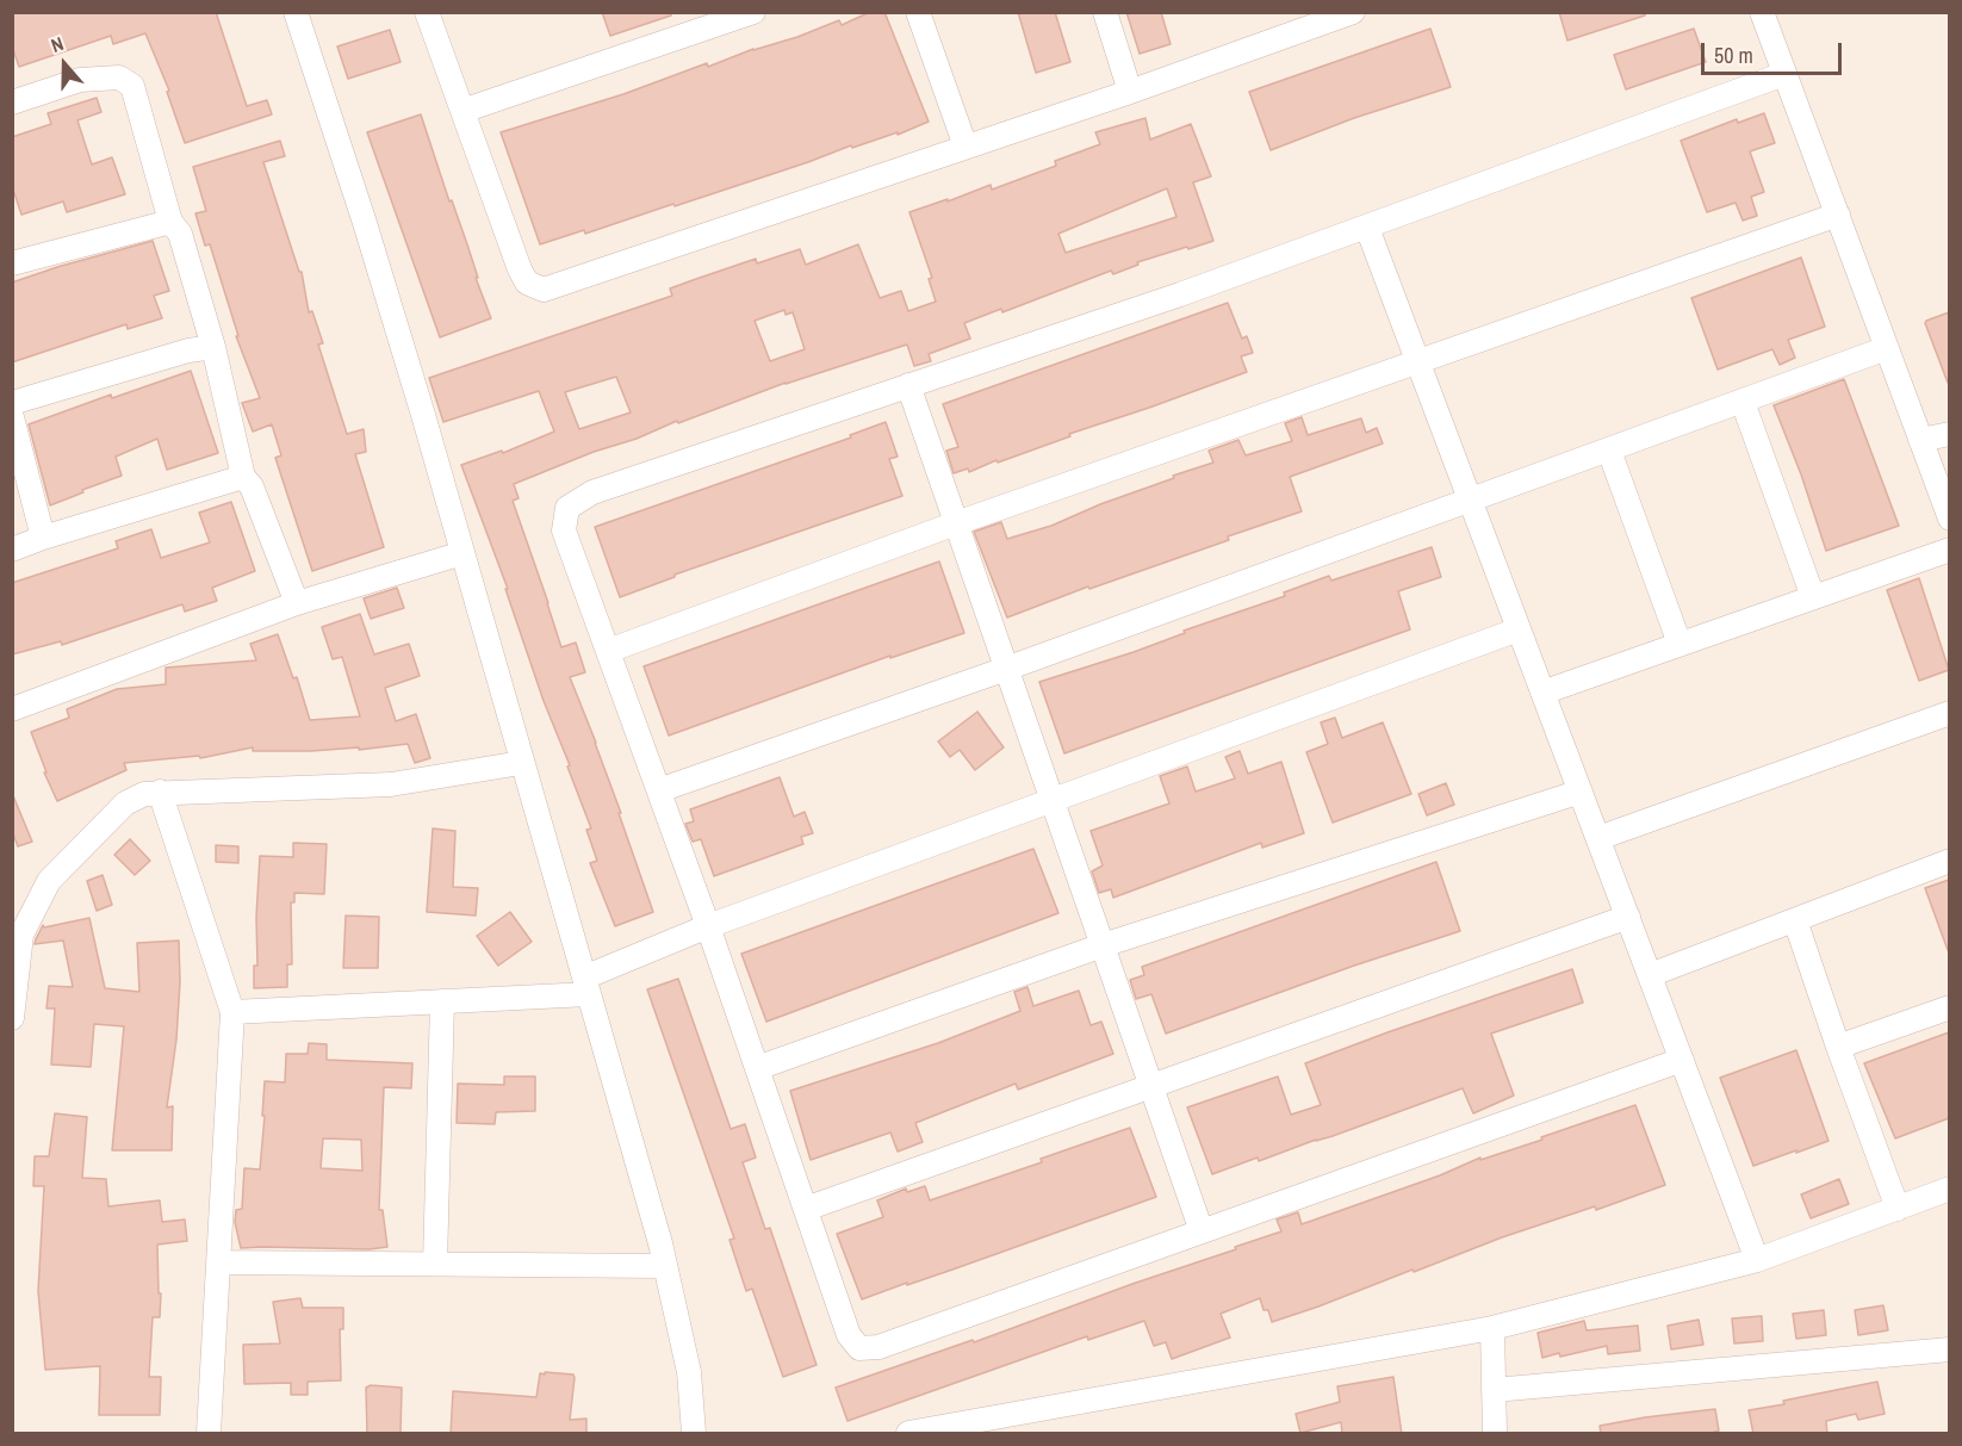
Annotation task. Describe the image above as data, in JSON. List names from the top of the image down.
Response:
{
  "scale_bar": "50 m",
  "north": "top"
}
